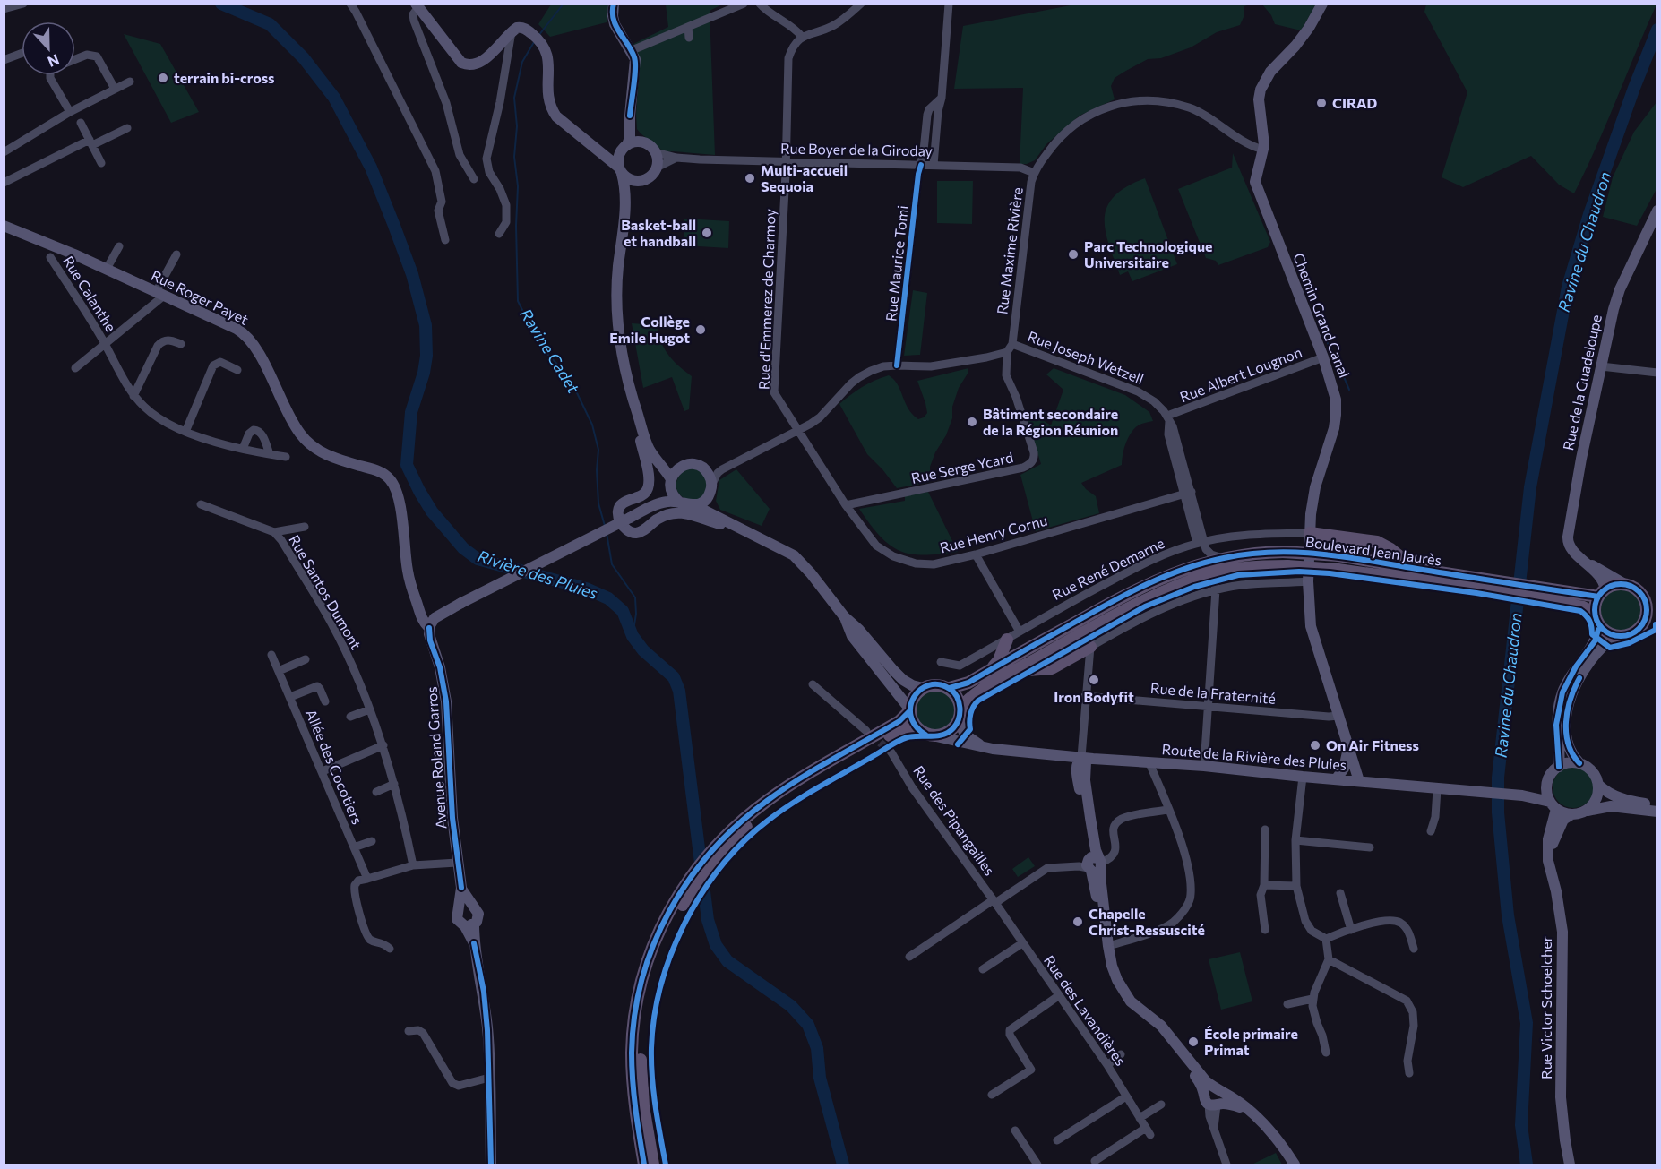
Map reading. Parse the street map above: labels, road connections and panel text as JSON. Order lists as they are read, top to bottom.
{
  "streets": {
    "main road": [
      "Rue Roger Payet",
      "Chemin Grand Canal",
      "Rue de la Guadeloupe",
      "Boulevard Jean Jaurès",
      "Route de la Rivière des Pluies",
      "Avenue Roland Garros",
      "Rue Victor Schoelcher"
    ],
    "street": [
      "Rue Boyer de la Giroday",
      "Rue Maxime Rivière",
      "Rue Maurice Tomi",
      "Rue Calanthe",
      "Rue d'Emmerez de Charmoy",
      "Rue Joseph Wetzell",
      "Rue Albert Lougnon",
      "Rue Serge Ycard",
      "Rue Henry Cornu",
      "Rue René Demarne",
      "Rue Santos Dumont",
      "Rue de la Fraternité",
      "Allée des Cocotiers",
      "Rue des Pipangailles",
      "Rue des Lavandières"
    ]
  },
  "crossings": [
    ["Rue Boyer de la Giroday", "Rue Maxime Rivière"],
    ["Rue Boyer de la Giroday", "Rue Maurice Tomi"],
    ["Rue Boyer de la Giroday", "Rue d'Emmerez de Charmoy"],
    ["Rue Maxime Rivière", "Chemin Grand Canal"],
    ["Rue Maxime Rivière", "Rue Joseph Wetzell"],
    ["Rue Roger Payet", "Avenue Roland Garros"],
    ["Rue d'Emmerez de Charmoy", "Rue Henry Cornu"],
    ["Chemin Grand Canal", "Rue Albert Lougnon"],
    ["Chemin Grand Canal", "Rue René Demarne"],
    ["Chemin Grand Canal", "Rue de la Fraternité"],
    ["Chemin Grand Canal", "Route de la Rivière des Pluies"],
    ["Rue Joseph Wetzell", "Rue Albert Lougnon"],
    ["Rue de la Guadeloupe", "Boulevard Jean Jaurès"],
    ["Rue Serge Ycard", "Rue Henry Cornu"],
    ["Route de la Rivière des Pluies", "Rue Victor Schoelcher"],
    ["Rue des Pipangailles", "Rue des Lavandières"]
  ],
  "water": ["Ravine du Chaudron", "Ravine Cadet", "Rivière des Pluies"],
  "places": [
    "terrain bi-cross",
    "CIRAD",
    "Multi-accueil Sequoia",
    "Basket-ball et handball",
    "Parc Technologique Universitaire",
    "Collège Emile Hugot",
    "Bâtiment secondaire de la Région Réunion",
    "Iron Bodyfit",
    "On Air Fitness",
    "Chapelle Christ-Ressuscité",
    "École primaire Primat"
  ],
  "north": "bottom"
}
